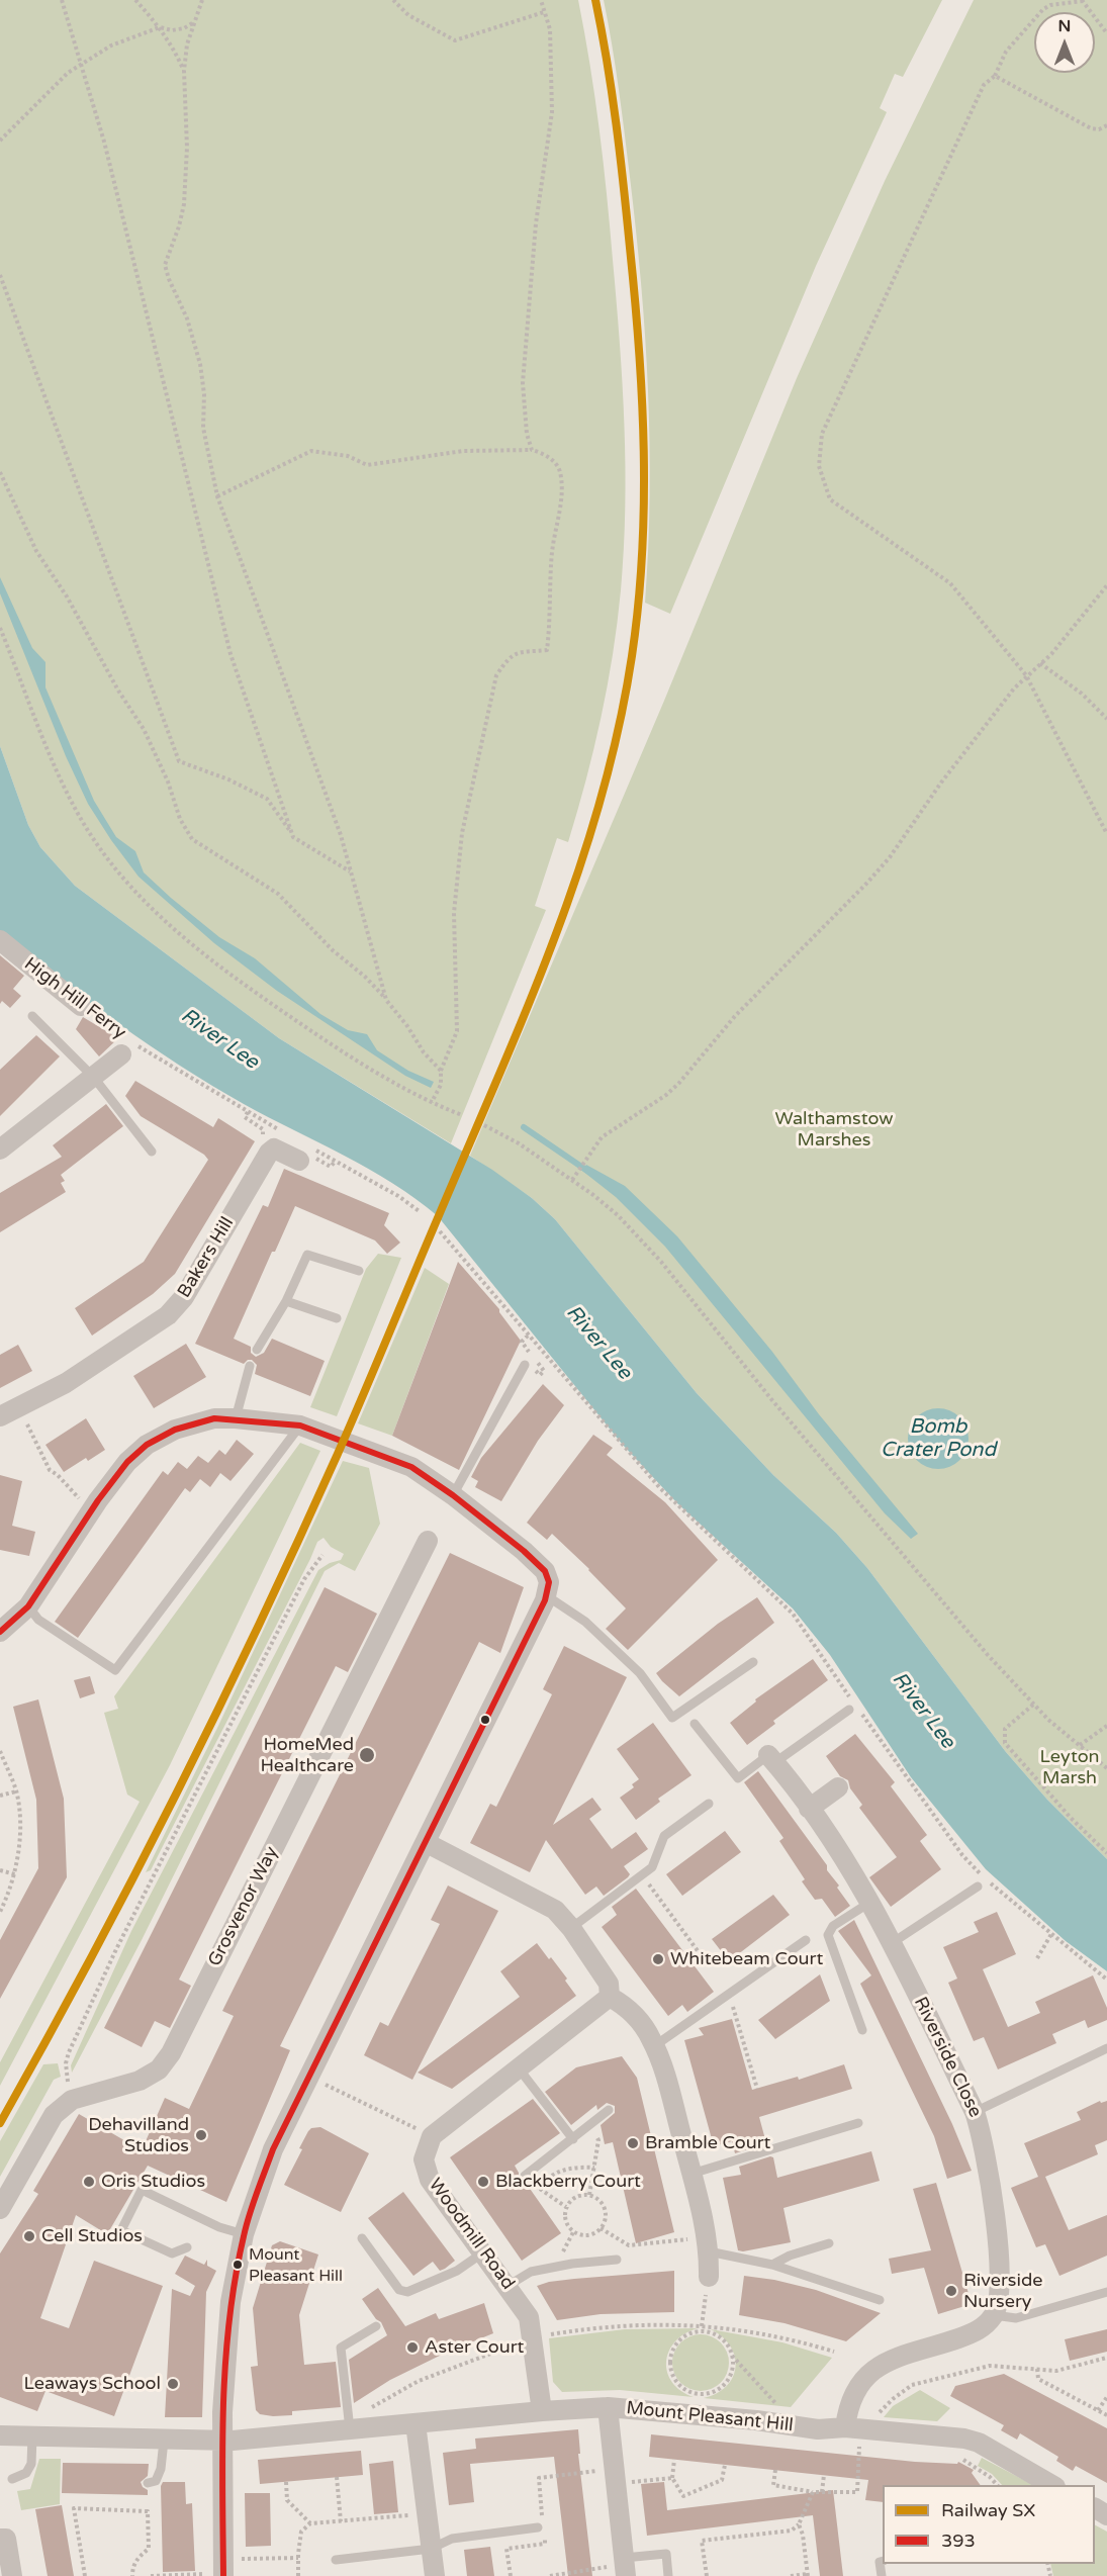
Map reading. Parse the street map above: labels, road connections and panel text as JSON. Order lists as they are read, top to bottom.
{
  "streets": {
    "street": [
      "High Hill Ferry",
      "Bakers Hill",
      "Grosvenor Way",
      "Riverside Close",
      "Woodmill Road",
      "Mount Pleasant Hill"
    ]
  },
  "crossings": [
    ["Woodmill Road", "Mount Pleasant Hill"]
  ],
  "water": ["River Lee", "Bomb Crater Pond"],
  "parks": ["Walthamstow Marshes", "Leyton Marsh"],
  "places": [
    "HomeMed Healthcare",
    "Whitebeam Court",
    "Dehavilland Studios",
    "Bramble Court",
    "Oris Studios",
    "Blackberry Court",
    "Cell Studios",
    "Mount Pleasant Hill",
    "Riverside Nursery",
    "Aster Court",
    "Leaways School"
  ],
  "lines": ["rail line SX", "transit line 393"],
  "legend": ["Railway SX", "393"],
  "north": "top"
}
